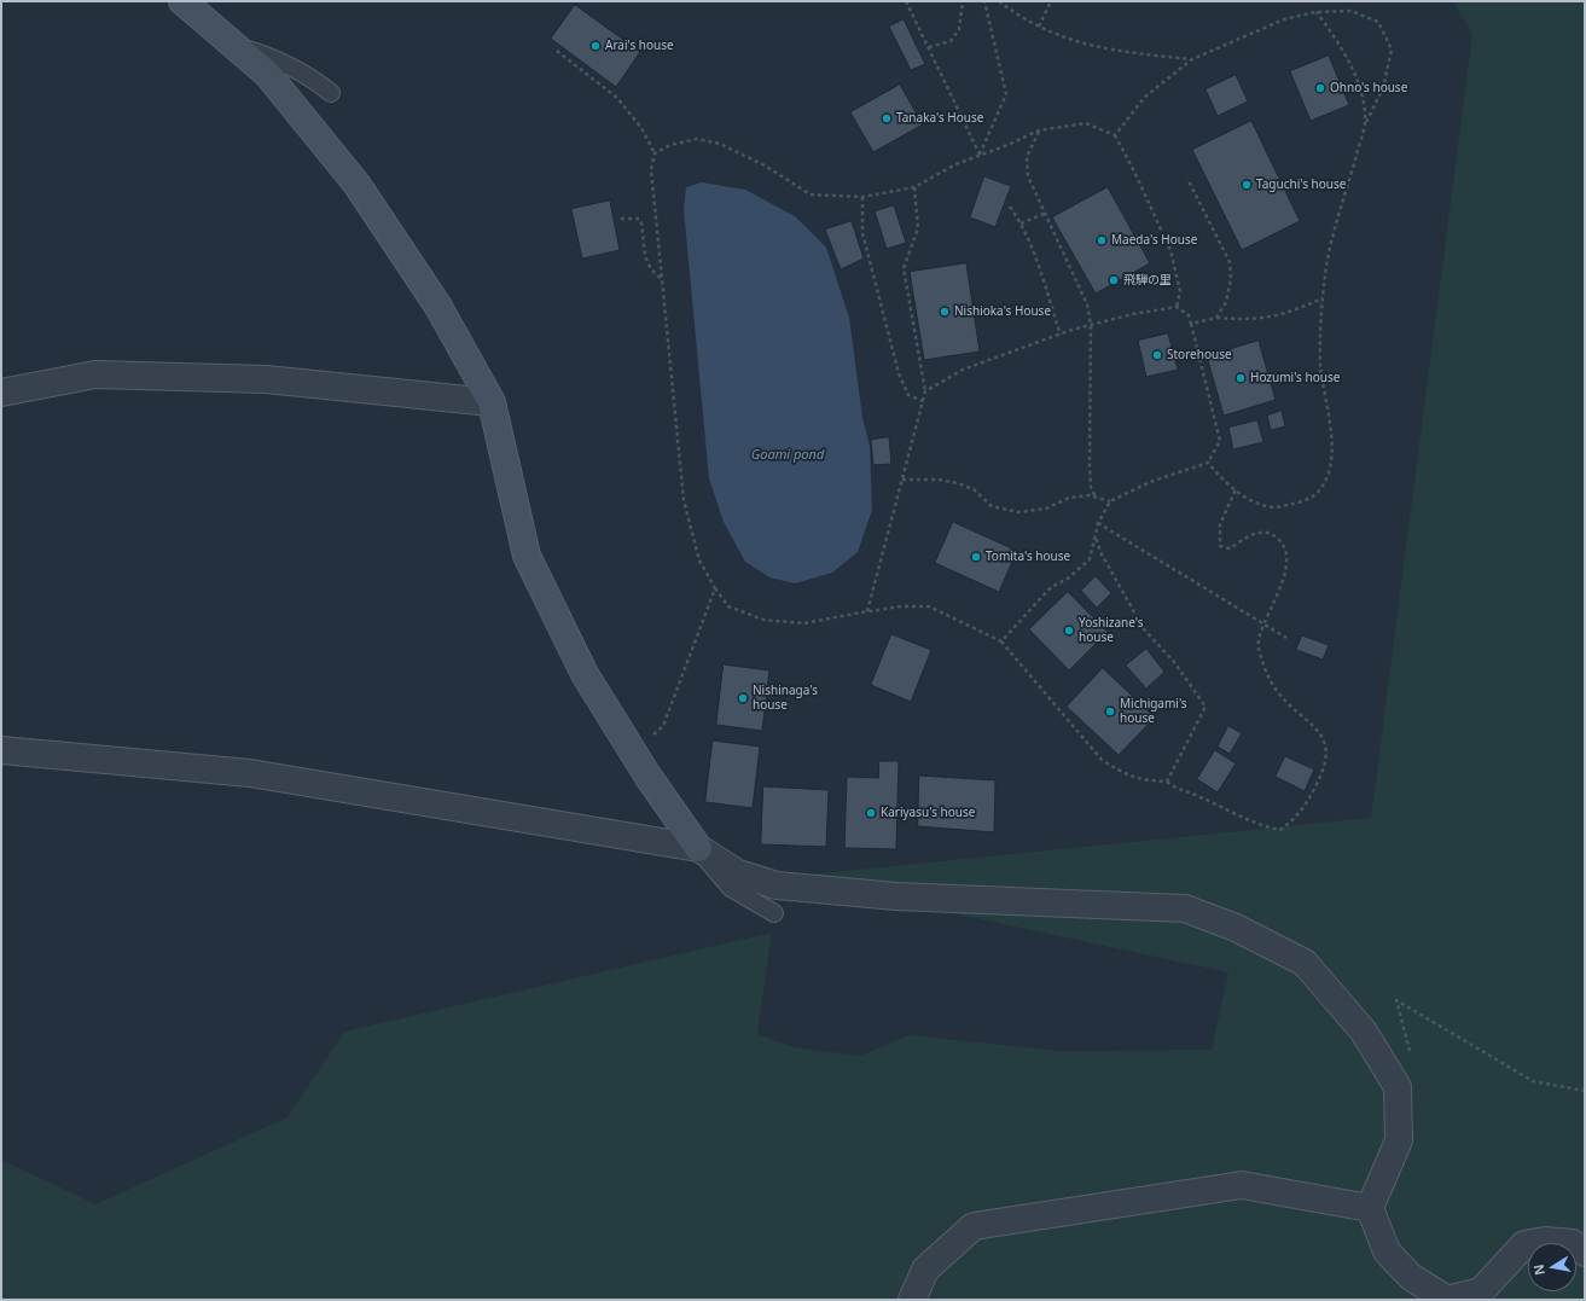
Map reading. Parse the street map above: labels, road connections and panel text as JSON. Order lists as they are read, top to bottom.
{
  "water": ["Goami pond"],
  "places": [
    "Arai's house",
    "Ohno's house",
    "Tanaka's House",
    "Taguchi's house",
    "Maeda's House",
    "飛騨の里",
    "Nishioka's House",
    "Storehouse",
    "Hozumi's house",
    "Tomita's house",
    "Yoshizane's house",
    "Nishinaga's house",
    "Michigami's house",
    "Kariyasu's house"
  ],
  "north": "left"
}
